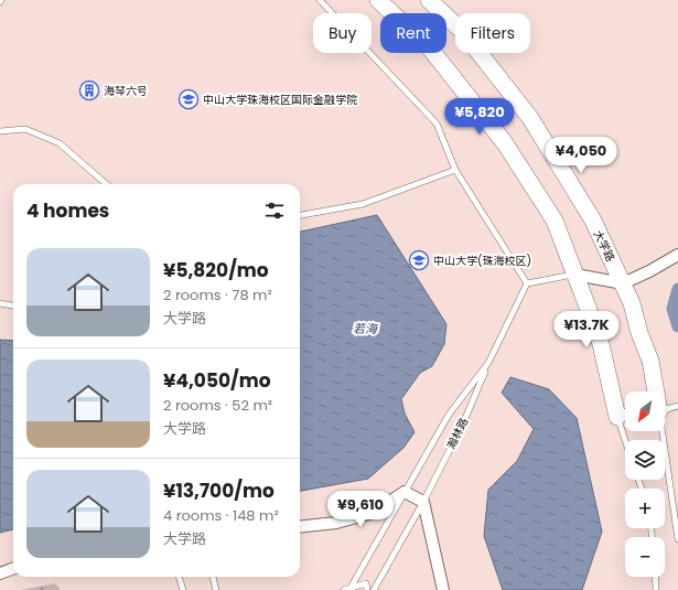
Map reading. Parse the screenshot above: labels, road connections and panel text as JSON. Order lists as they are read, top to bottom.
{
  "streets": {
    "street": ["大学路"],
    "lane": ["瀚林路"]
  },
  "water": ["若海"],
  "places": {
    "building": ["海琴六号"],
    "school or university": ["中山大学珠海校区国际金融学院", "中山大学(珠海校区)"]
  },
  "north": "bottom left",
  "page": {
    "chip": ["Buy", "Rent", "Filters"],
    "price": [
      "¥5,820",
      "¥4,050",
      "¥13.7K",
      "¥9,610"
    ],
    "heading": "4 homes",
    "list": [
      {
        "name": "¥5,820/mo",
        "note": "2 rooms · 78 m² · 大学路"
      },
      {
        "name": "¥4,050/mo",
        "note": "2 rooms · 52 m² · 大学路"
      },
      {
        "name": "¥13,700/mo",
        "note": "4 rooms · 148 m² · 大学路"
      }
    ],
    "map_buttons": ["+", "−"]
  }
}
